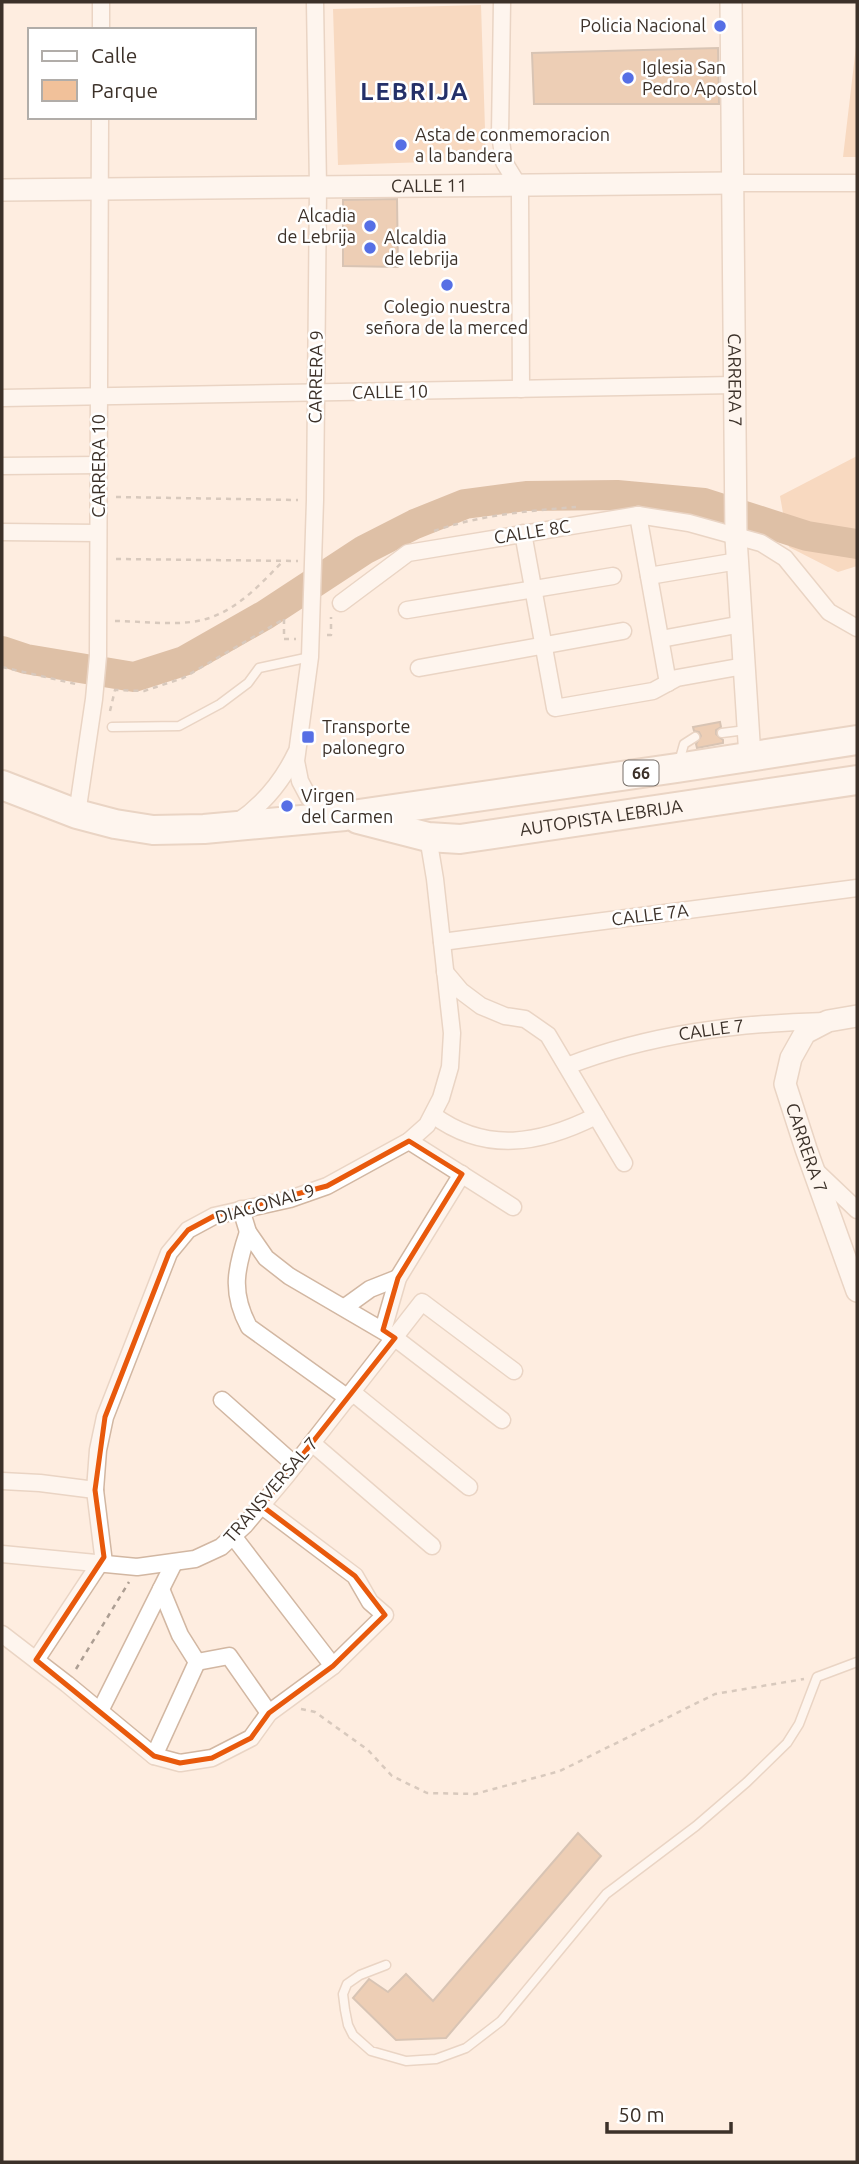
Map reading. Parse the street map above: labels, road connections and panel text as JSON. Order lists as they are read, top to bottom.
{
  "streets": {
    "highway": ["66", "AUTOPISTA LEBRIJA"],
    "street": [
      "CALLE 11",
      "CARRERA 9",
      "CARRERA 7",
      "CALLE 10",
      "CARRERA 10",
      "CALLE 8C",
      "CALLE 7A",
      "CALLE 7",
      "DIAGONAL 9",
      "TRANSVERSAL 7"
    ]
  },
  "crossings": [
    ["CALLE 11", "CARRERA 9"],
    ["CALLE 11", "CARRERA 7"],
    ["CALLE 11", "CARRERA 10"],
    ["CARRERA 9", "CALLE 10"],
    ["CARRERA 9", "AUTOPISTA LEBRIJA"],
    ["CARRERA 7", "CALLE 10"],
    ["CARRERA 7", "CALLE 8C"],
    ["CARRERA 7", "AUTOPISTA LEBRIJA"],
    ["CARRERA 7", "CALLE 7"],
    ["CALLE 10", "CARRERA 10"],
    ["CARRERA 10", "AUTOPISTA LEBRIJA"],
    ["AUTOPISTA LEBRIJA", "DIAGONAL 9"],
    ["CALLE 7A", "DIAGONAL 9"],
    ["DIAGONAL 9", "TRANSVERSAL 7"]
  ],
  "districts": ["LEBRIJA"],
  "places": {
    "other": [
      "Policia Nacional",
      "Iglesia San Pedro Apostol",
      "Asta de conmemoracion a la bandera",
      "Alcadia de Lebrija",
      "Alcaldia de lebrija",
      "Colegio nuestra señora de la merced",
      "Virgen del Carmen"
    ],
    "transit": ["Transporte palonegro"]
  },
  "legend": ["Calle", "Parque"],
  "scale_bar": "50 m"
}
